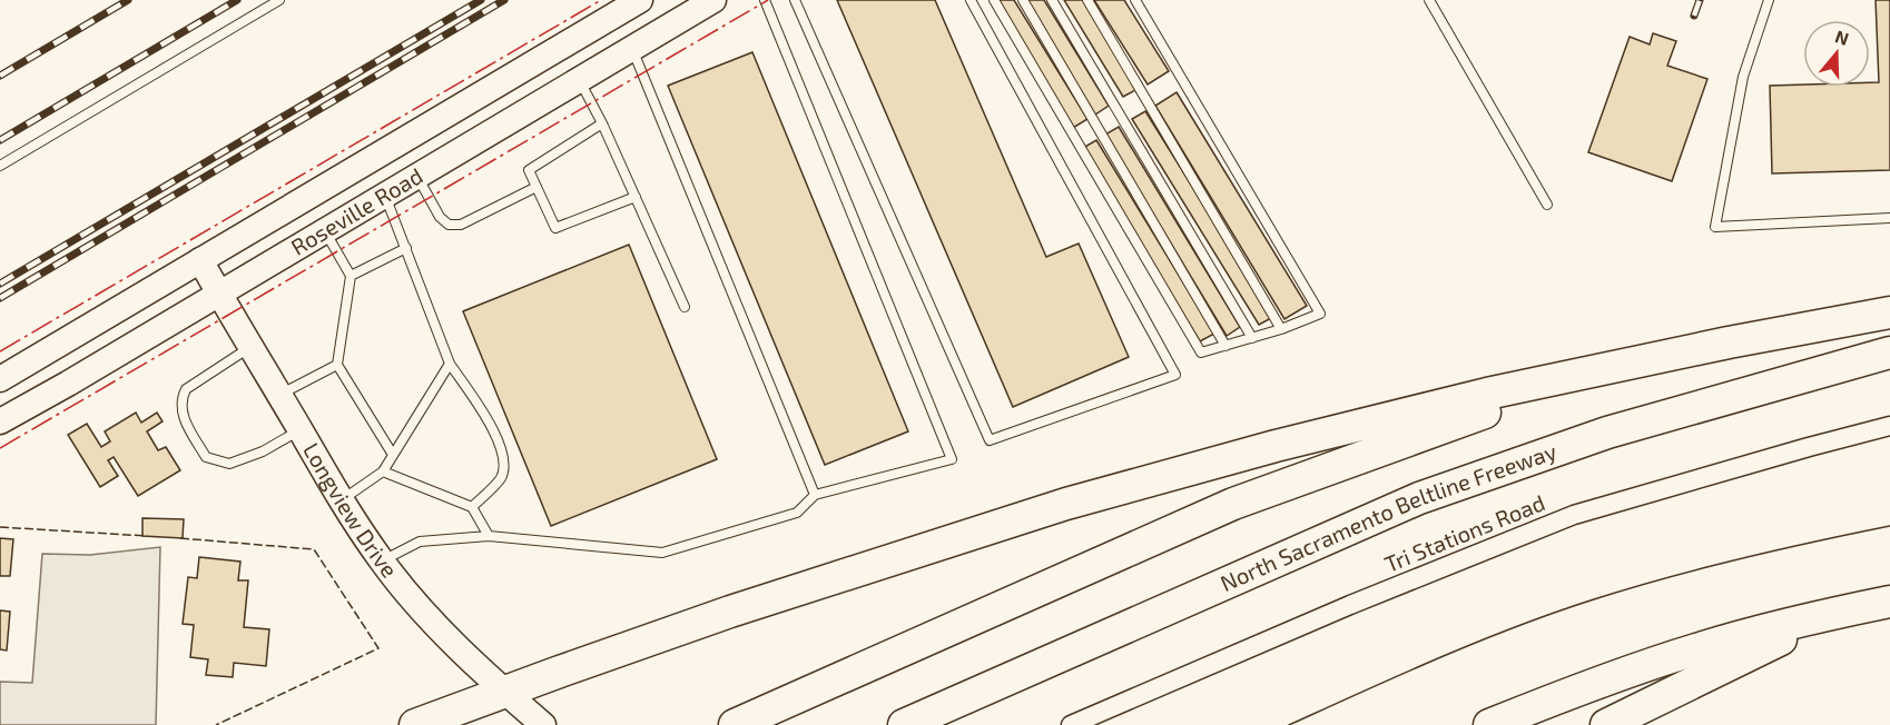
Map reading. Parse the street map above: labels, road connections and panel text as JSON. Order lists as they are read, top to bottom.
{
  "streets": {
    "highway": ["North Sacramento Beltline Freeway"],
    "main road": ["Roseville Road", "Longview Drive"],
    "street": ["Tri Stations Road"]
  },
  "crossings": [
    ["Roseville Road", "Longview Drive"]
  ],
  "north": "top"
}
